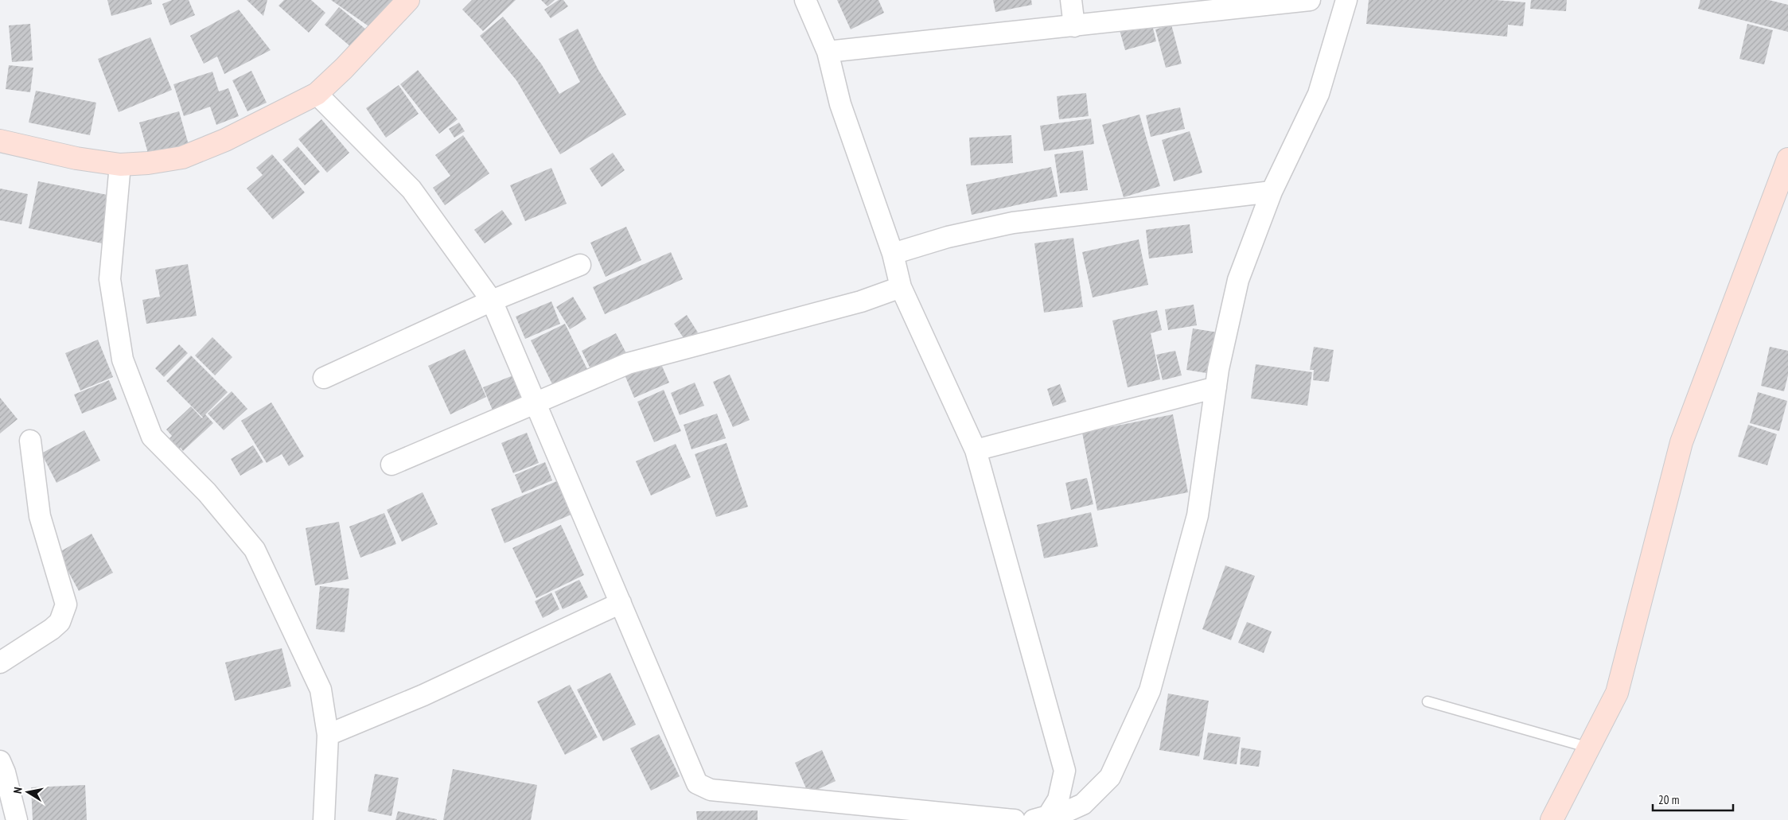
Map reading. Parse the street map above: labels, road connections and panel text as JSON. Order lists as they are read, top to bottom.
{
  "scale_bar": "20 m",
  "north": "left"
}
